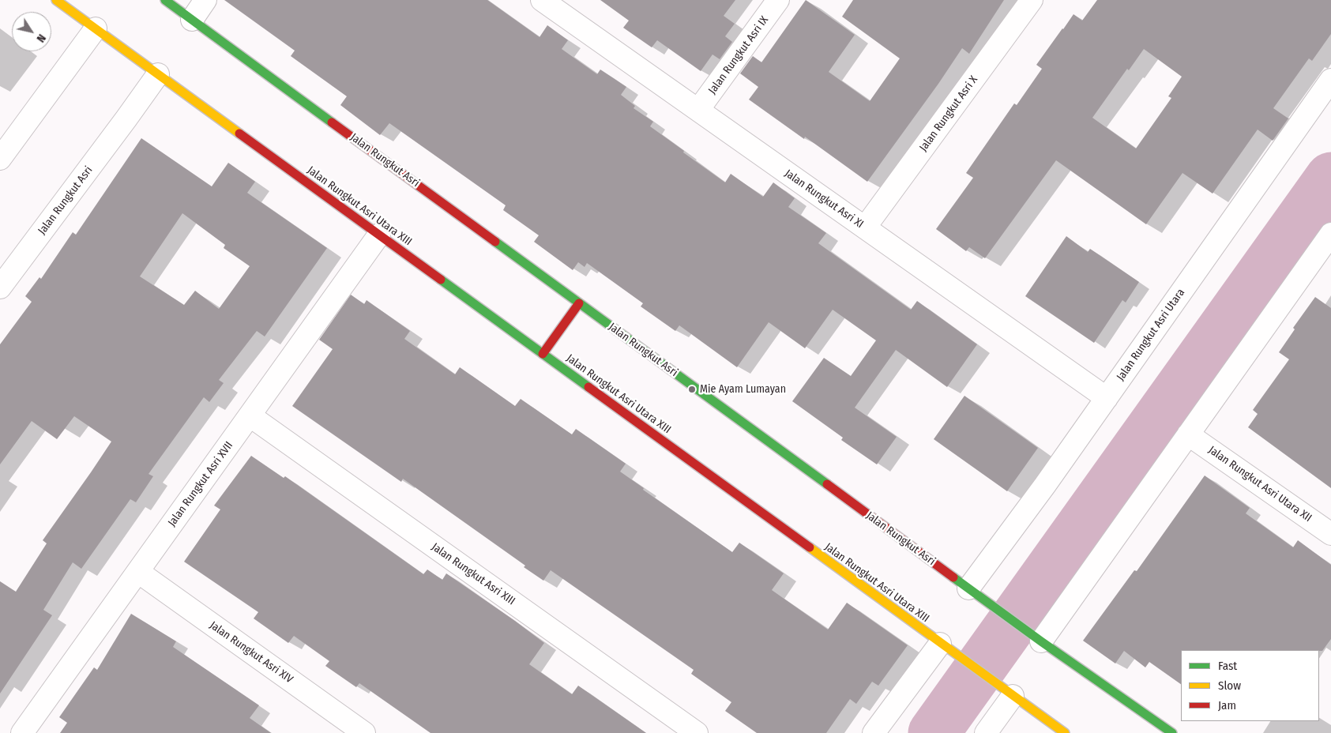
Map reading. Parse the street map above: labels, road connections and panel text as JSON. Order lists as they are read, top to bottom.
{
  "streets": {
    "street": [
      "Jalan Rungkut Asri IX",
      "Jalan Rungkut Asri X",
      "Jalan Rungkut Asri",
      "Jalan Rungkut Asri XI",
      "Jalan Rungkut Asri Utara XIII",
      "Jalan Rungkut Asri Utara",
      "Jalan Rungkut Asri XVII",
      "Jalan Rungkut Asri Utara XII",
      "Jalan Rungkut Asri XIII",
      "Jalan Rungkut Asri XIV"
    ]
  },
  "crossings": [
    ["Jalan Rungkut Asri IX", "Jalan Rungkut Asri XI"],
    ["Jalan Rungkut Asri X", "Jalan Rungkut Asri XI"],
    ["Jalan Rungkut Asri", "Jalan Rungkut Asri Utara XIII"],
    ["Jalan Rungkut Asri", "Jalan Rungkut Asri Utara"],
    ["Jalan Rungkut Asri XI", "Jalan Rungkut Asri Utara"],
    ["Jalan Rungkut Asri Utara XIII", "Jalan Rungkut Asri XVII"],
    ["Jalan Rungkut Asri XVII", "Jalan Rungkut Asri XIII"],
    ["Jalan Rungkut Asri XVII", "Jalan Rungkut Asri XIV"]
  ],
  "places": ["Mie Ayam Lumayan"],
  "legend": ["Fast", "Slow", "Jam"],
  "north": "bottom right"
}
